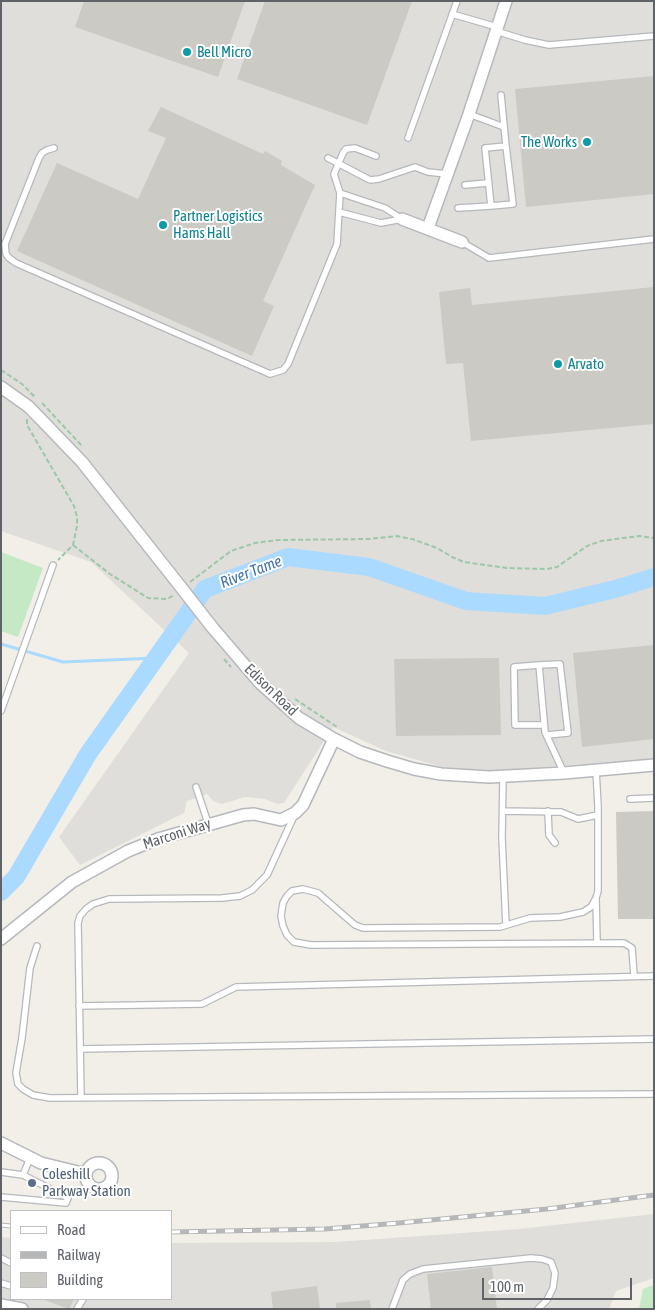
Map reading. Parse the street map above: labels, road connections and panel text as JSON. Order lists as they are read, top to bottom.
{
  "streets": {
    "street": ["Edison Road", "Marconi Way"]
  },
  "water": ["River Tame"],
  "places": [
    "Bell Micro",
    "The Works",
    "Partner Logistics Hams Hall",
    "Arvato",
    "Coleshill Parkway Station"
  ],
  "legend": ["Road", "Railway", "Building"],
  "scale_bar": "100 m"
}
